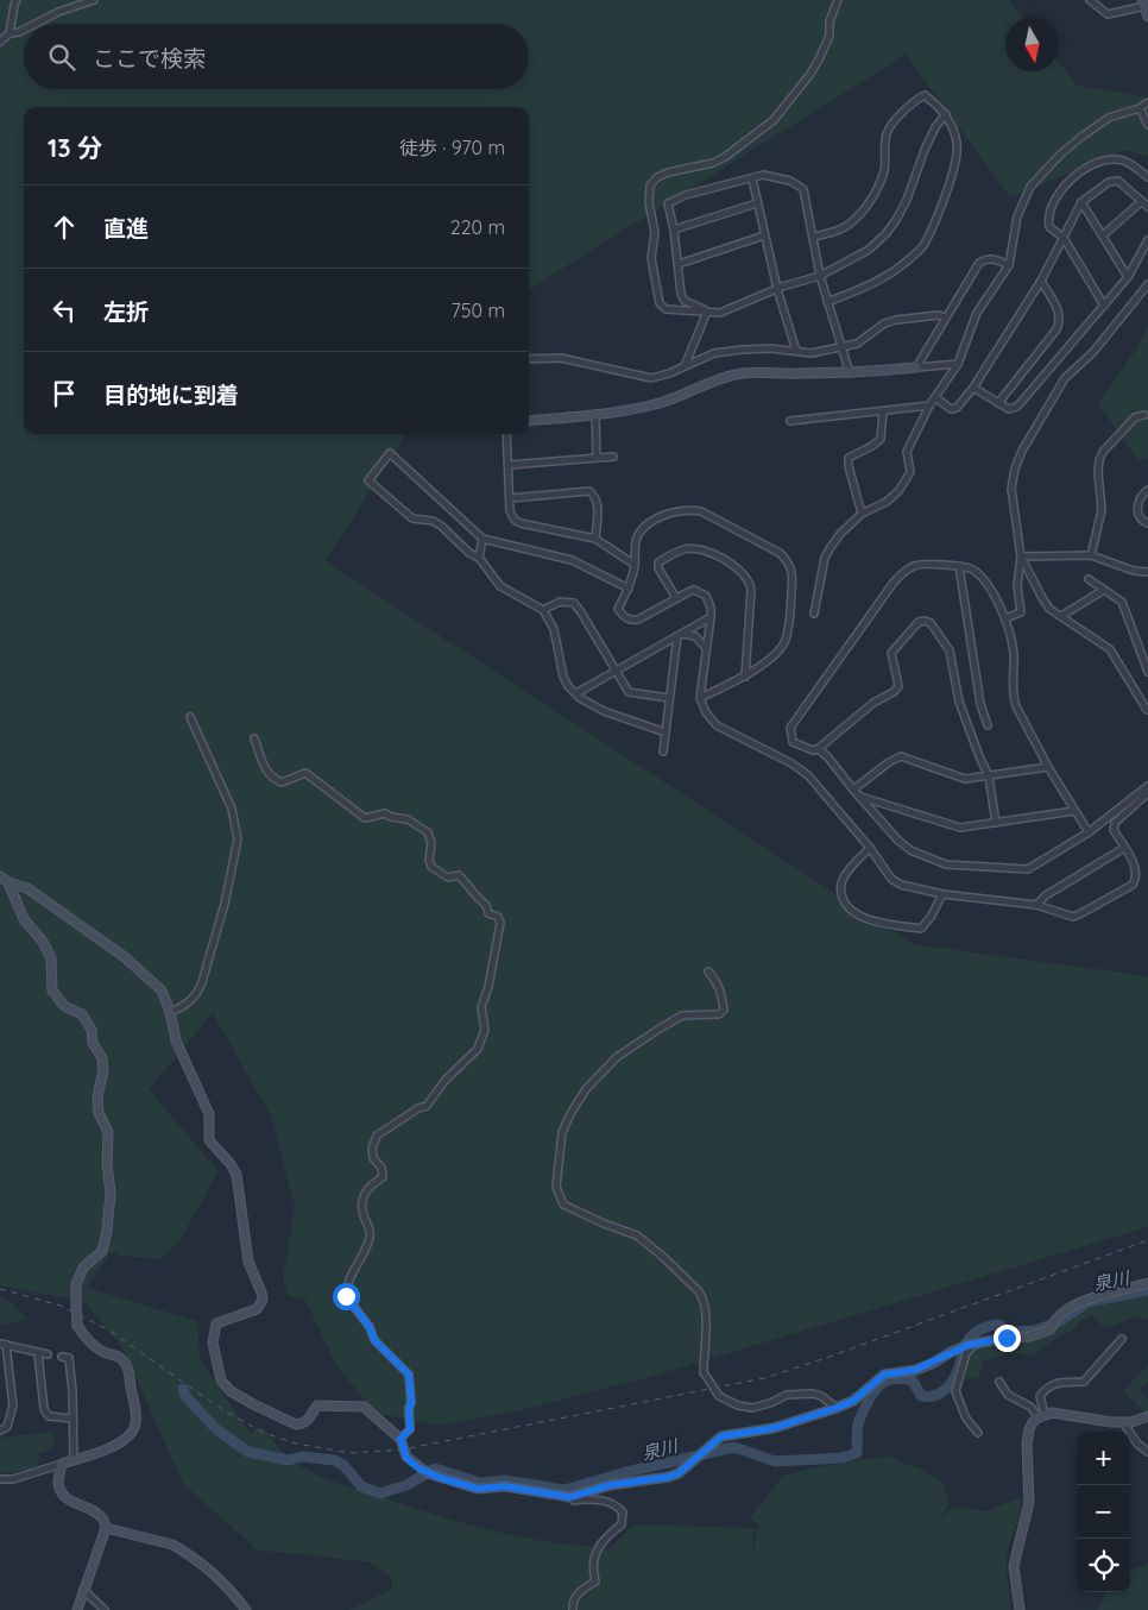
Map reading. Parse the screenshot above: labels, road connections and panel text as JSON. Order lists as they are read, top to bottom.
{
  "water": ["泉川"],
  "north": "bottom",
  "page": {
    "search": "ここで検索",
    "heading": ["13 分", "徒歩 · 970 m"],
    "list": [
      ["直進", "220 m"],
      ["左折", "750 m"],
      "目的地に到着"
    ],
    "map_buttons": ["+", "−"]
  }
}
